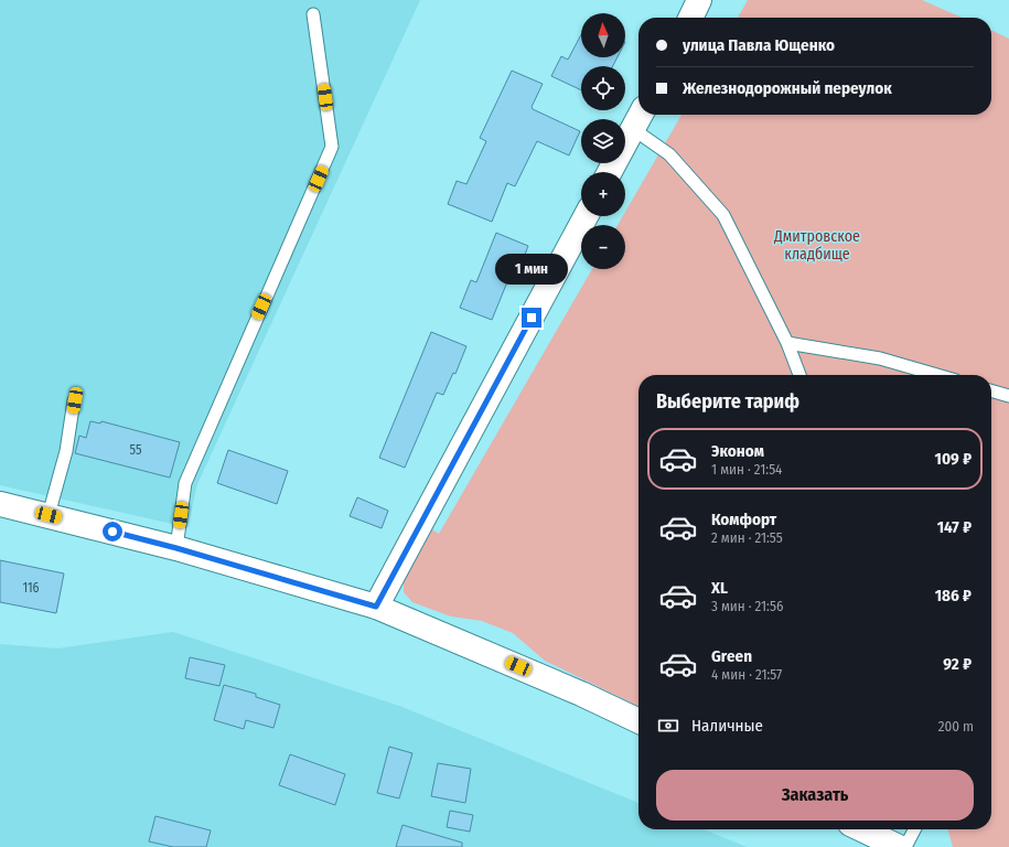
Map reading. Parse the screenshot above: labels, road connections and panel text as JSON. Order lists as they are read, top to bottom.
{
  "parks": ["Дмитровское кладбище"],
  "house_numbers": ["55", "116"],
  "north": "top",
  "page": {
    "map_buttons": ["+", "−"],
    "banner": ["улица Павла Ющенко", "Железнодорожный переулок"],
    "bubble": "1 мин",
    "heading": "Выберите тариф",
    "list": [
      {
        "name": "Эконом",
        "note": "1 мин · 21:54",
        "value": "109 ₽"
      },
      {
        "name": "Комфорт",
        "note": "2 мин · 21:55",
        "value": "147 ₽"
      },
      {
        "name": "XL",
        "note": "3 мин · 21:56",
        "value": "186 ₽"
      },
      {
        "name": "Green",
        "note": "4 мин · 21:57",
        "value": "92 ₽"
      }
    ],
    "pay": ["Наличные", "200 m"],
    "buttons": "Заказать"
  }
}
